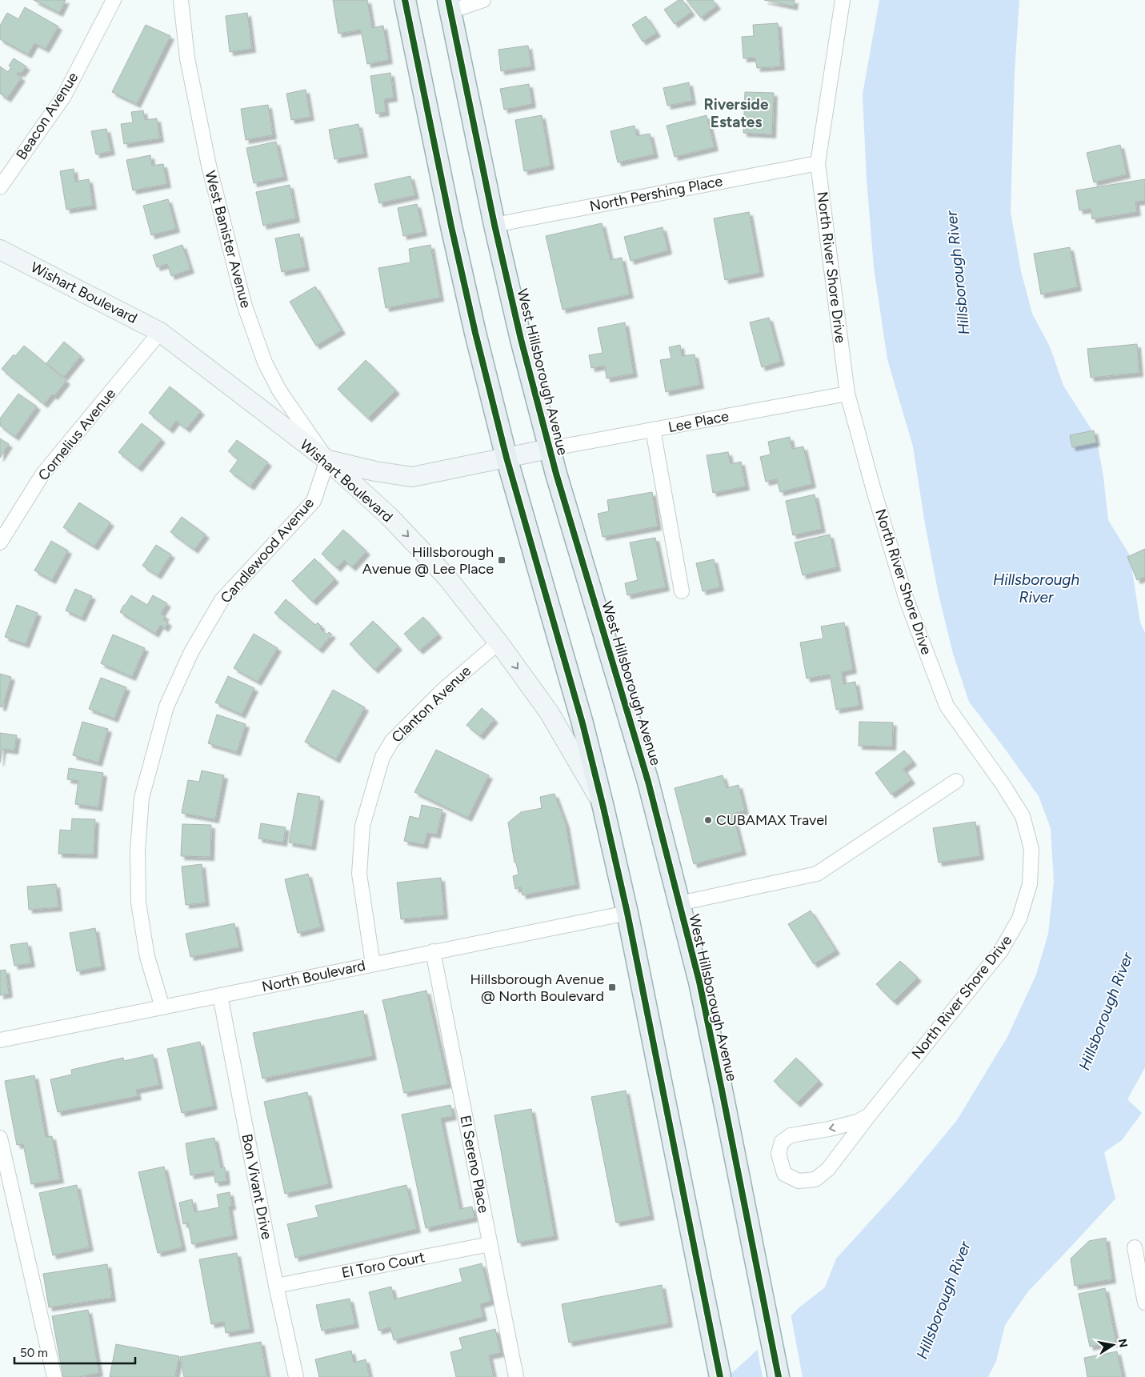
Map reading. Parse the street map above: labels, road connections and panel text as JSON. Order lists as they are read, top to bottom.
{
  "streets": {
    "main road": ["West Hillsborough Avenue"],
    "street": [
      "Beacon Avenue",
      "North Pershing Place",
      "West Banister Avenue",
      "North River Shore Drive",
      "Wishart Boulevard",
      "Lee Place",
      "Cornelius Avenue",
      "Candlewood Avenue",
      "Clanton Avenue",
      "North Boulevard",
      "El Sereno Place",
      "Bon Vivant Drive",
      "El Toro Court"
    ]
  },
  "crossings": [
    ["North Pershing Place", "North River Shore Drive"],
    ["North Pershing Place", "West Hillsborough Avenue"],
    ["West Banister Avenue", "Wishart Boulevard"],
    ["West Banister Avenue", "Candlewood Avenue"],
    ["North River Shore Drive", "Lee Place"],
    ["Wishart Boulevard", "Cornelius Avenue"],
    ["Wishart Boulevard", "Candlewood Avenue"],
    ["Wishart Boulevard", "Clanton Avenue"],
    ["West Hillsborough Avenue", "Lee Place"],
    ["Candlewood Avenue", "North Boulevard"],
    ["Clanton Avenue", "North Boulevard"],
    ["North Boulevard", "El Sereno Place"],
    ["North Boulevard", "Bon Vivant Drive"],
    ["El Sereno Place", "El Toro Court"],
    ["Bon Vivant Drive", "El Toro Court"]
  ],
  "one_way": ["Wishart Boulevard"],
  "districts": ["Riverside Estates"],
  "water": ["Hillsborough River"],
  "places": {
    "transit": ["Hillsborough Avenue @ Lee Place", "Hillsborough Avenue @ North Boulevard"],
    "other": ["CUBAMAX Travel"]
  },
  "scale_bar": "50 m",
  "north": "right"
}
